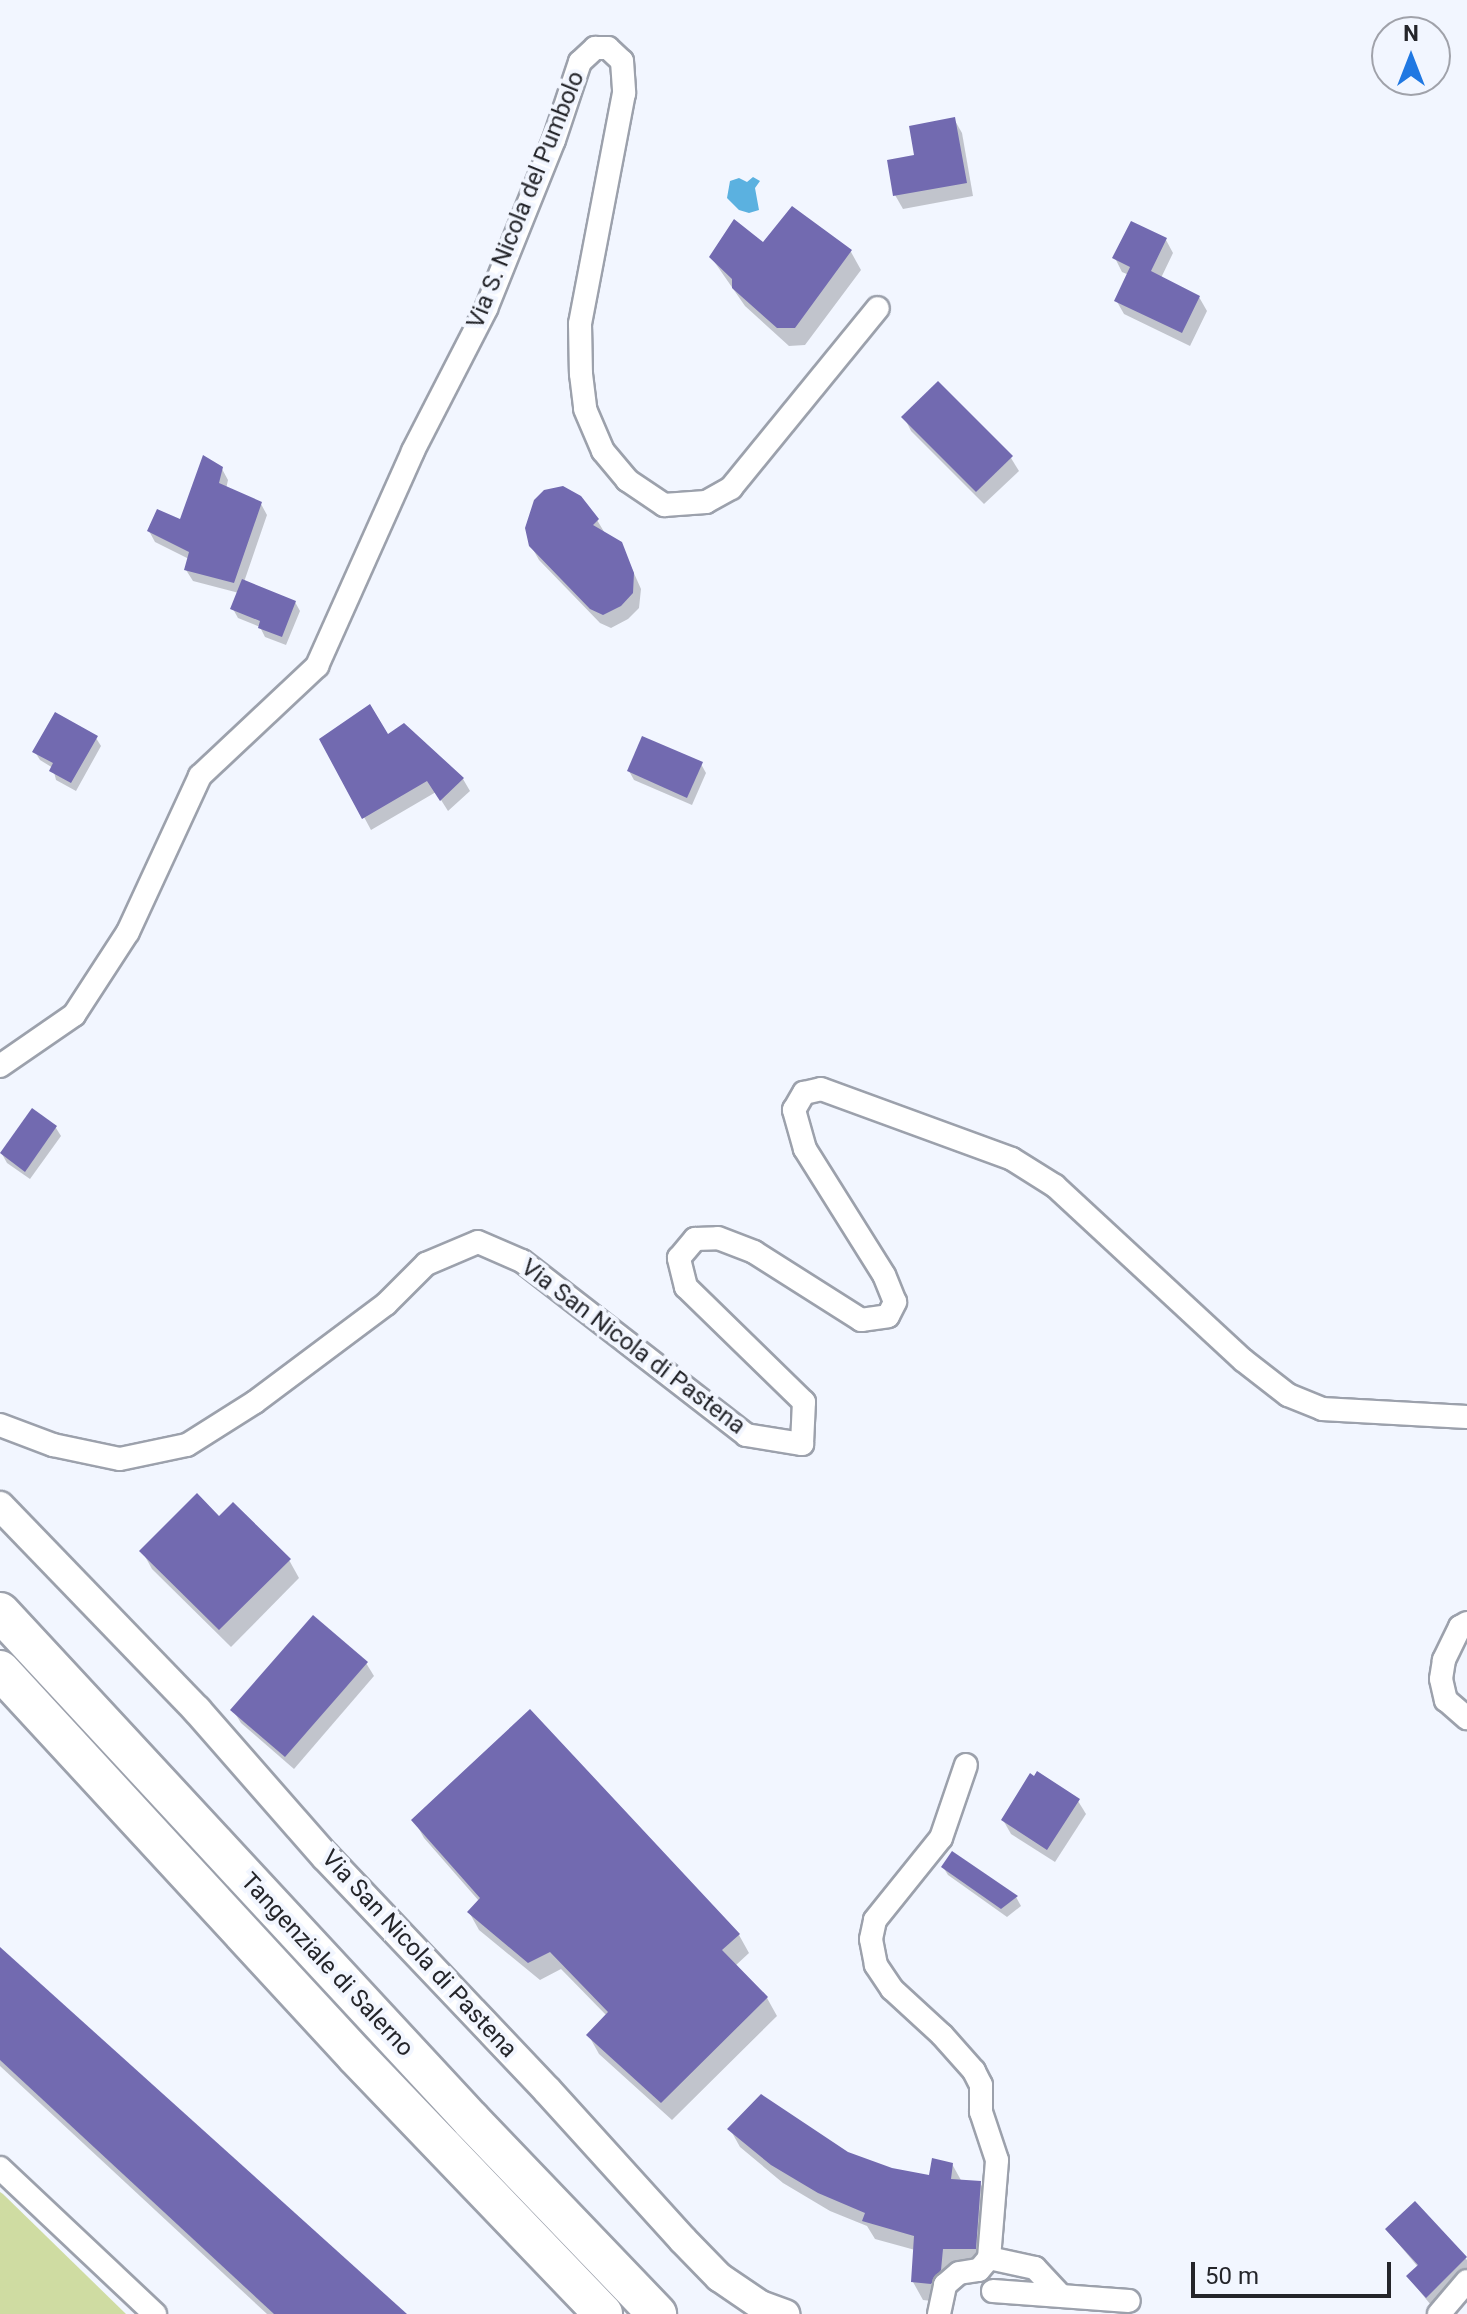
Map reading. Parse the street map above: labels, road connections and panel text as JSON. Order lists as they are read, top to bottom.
{
  "streets": {
    "highway": ["Tangenziale di Salerno"],
    "street": ["Via S. Nicola del Pumbolo", "Via San Nicola di Pastena"]
  },
  "scale_bar": "50 m",
  "north": "top"
}
